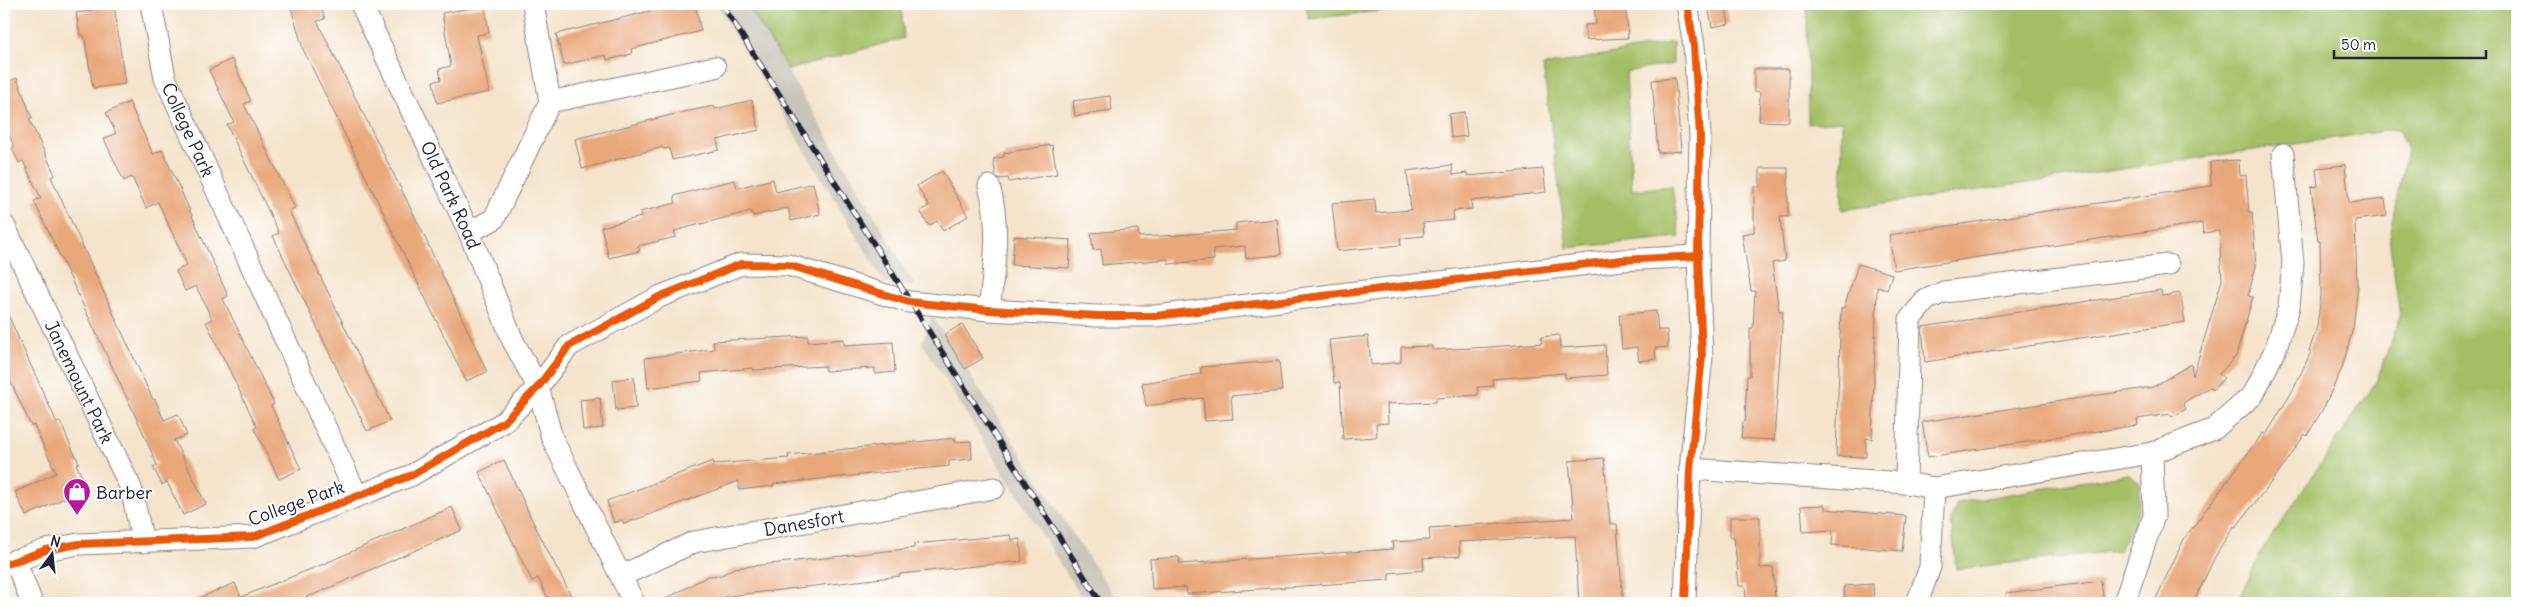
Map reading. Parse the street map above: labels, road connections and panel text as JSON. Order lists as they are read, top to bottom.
{
  "streets": {
    "street": [
      "College Park",
      "Old Park Road",
      "Janemount Park",
      "Danesfort"
    ]
  },
  "crossings": [
    ["College Park", "Old Park Road"],
    ["College Park", "Janemount Park"]
  ],
  "places": {
    "shop": ["Barber"]
  },
  "scale_bar": "50 m",
  "north": "top"
}
